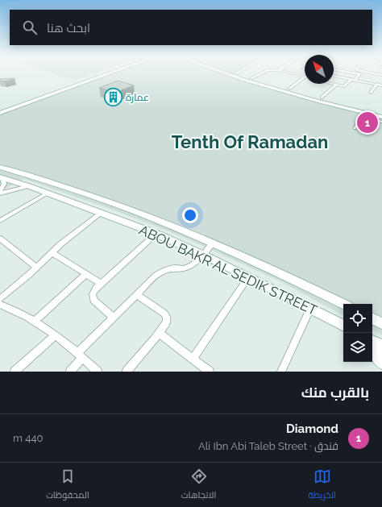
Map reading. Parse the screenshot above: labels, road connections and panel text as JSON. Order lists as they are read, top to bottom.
{
  "streets": {
    "street": ["ABOU BAKR AL SEDIK STREET"]
  },
  "districts": ["Tenth Of Ramadan"],
  "places": {
    "building": ["عمارة"]
  },
  "north": "top left",
  "page": {
    "search": "ابحث هنا",
    "pins": "1",
    "heading": "بالقرب منك",
    "list": [
      {
        "mark": "1",
        "name": "Diamond",
        "note": "فندق · Ali Ibn Abi Taleb Street",
        "value": "440 m"
      }
    ],
    "nav": ["الخريطة", "الاتجاهات", "المحفوظات"]
  }
}
